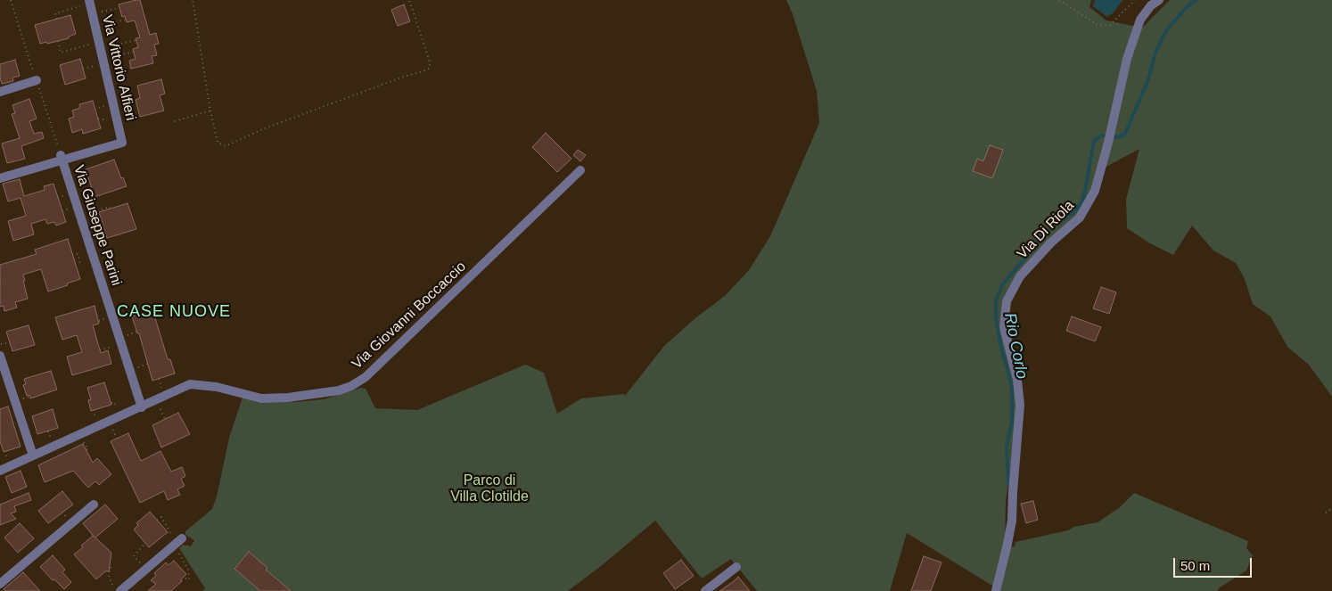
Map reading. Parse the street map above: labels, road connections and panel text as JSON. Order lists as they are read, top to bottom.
{
  "streets": {
    "street": [
      "Via Vittorio Alfieri",
      "Via Giuseppe Parini",
      "Via Di Riola",
      "Via Giovanni Boccaccio"
    ]
  },
  "crossings": [
    ["Via Vittorio Alfieri", "Via Giuseppe Parini"],
    ["Via Giuseppe Parini", "Via Giovanni Boccaccio"]
  ],
  "districts": ["CASE NUOVE"],
  "water": ["Rio Corlo"],
  "parks": ["Parco di Villa Clotilde"],
  "scale_bar": "50 m"
}
